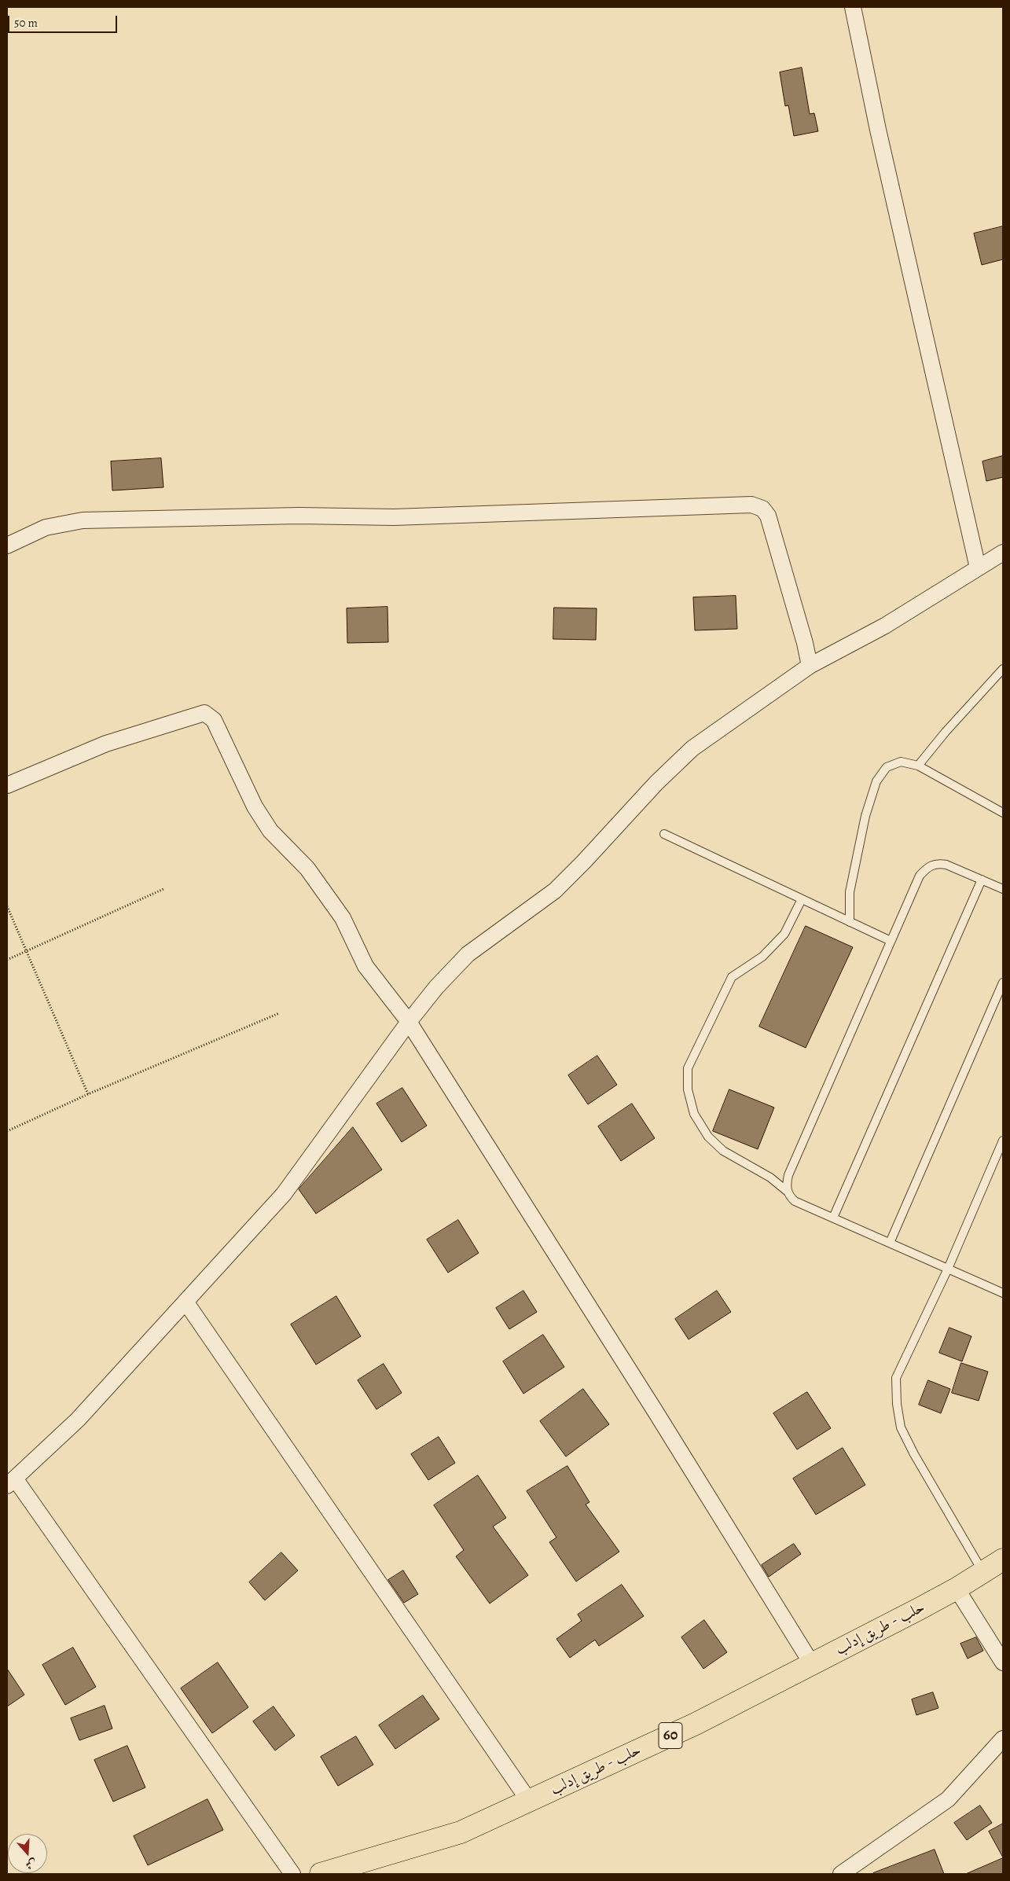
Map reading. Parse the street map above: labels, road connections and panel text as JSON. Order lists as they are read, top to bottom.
{
  "streets": {
    "highway": ["حلب - طريق إدلب", "60"]
  },
  "scale_bar": "50 m",
  "north": "bottom"
}
